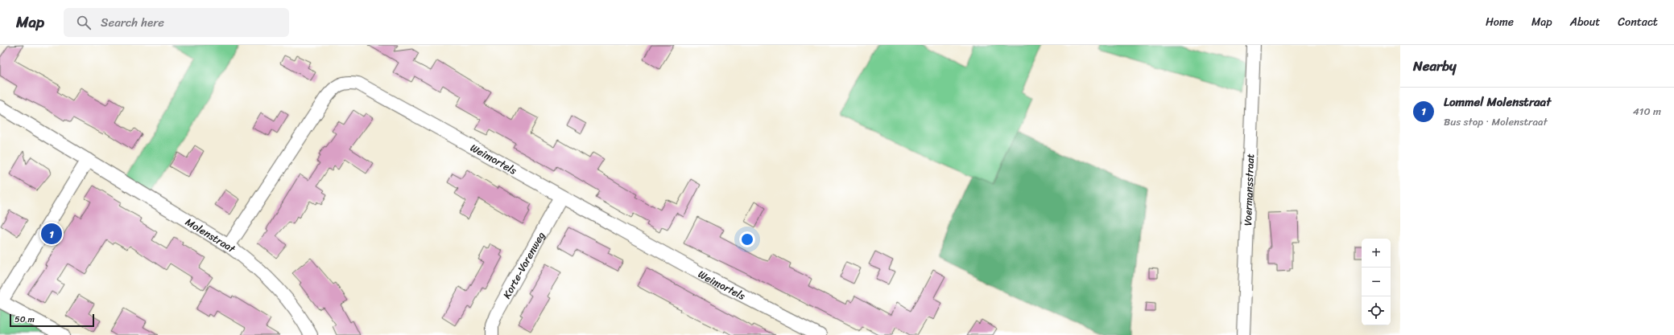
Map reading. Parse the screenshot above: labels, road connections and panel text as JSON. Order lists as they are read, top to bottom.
{
  "streets": {
    "street": [
      "Weimortels",
      "Voermansstraat",
      "Molenstraat",
      "Korte-Vorenweg"
    ]
  },
  "crossings": [
    ["Weimortels", "Molenstraat"],
    ["Weimortels", "Korte-Vorenweg"]
  ],
  "scale_bar": "50 m",
  "page": {
    "header": "Map",
    "search": "Search here",
    "nav": [
      "Home",
      "Map",
      "About",
      "Contact"
    ],
    "heading": "Nearby",
    "list": [
      {
        "mark": "1",
        "name": "Lommel Molenstraat",
        "note": "Bus stop · Molenstraat",
        "value": "410 m"
      }
    ],
    "pins": "1",
    "map_buttons": ["+", "−"],
    "scale": "50 m"
  }
}
